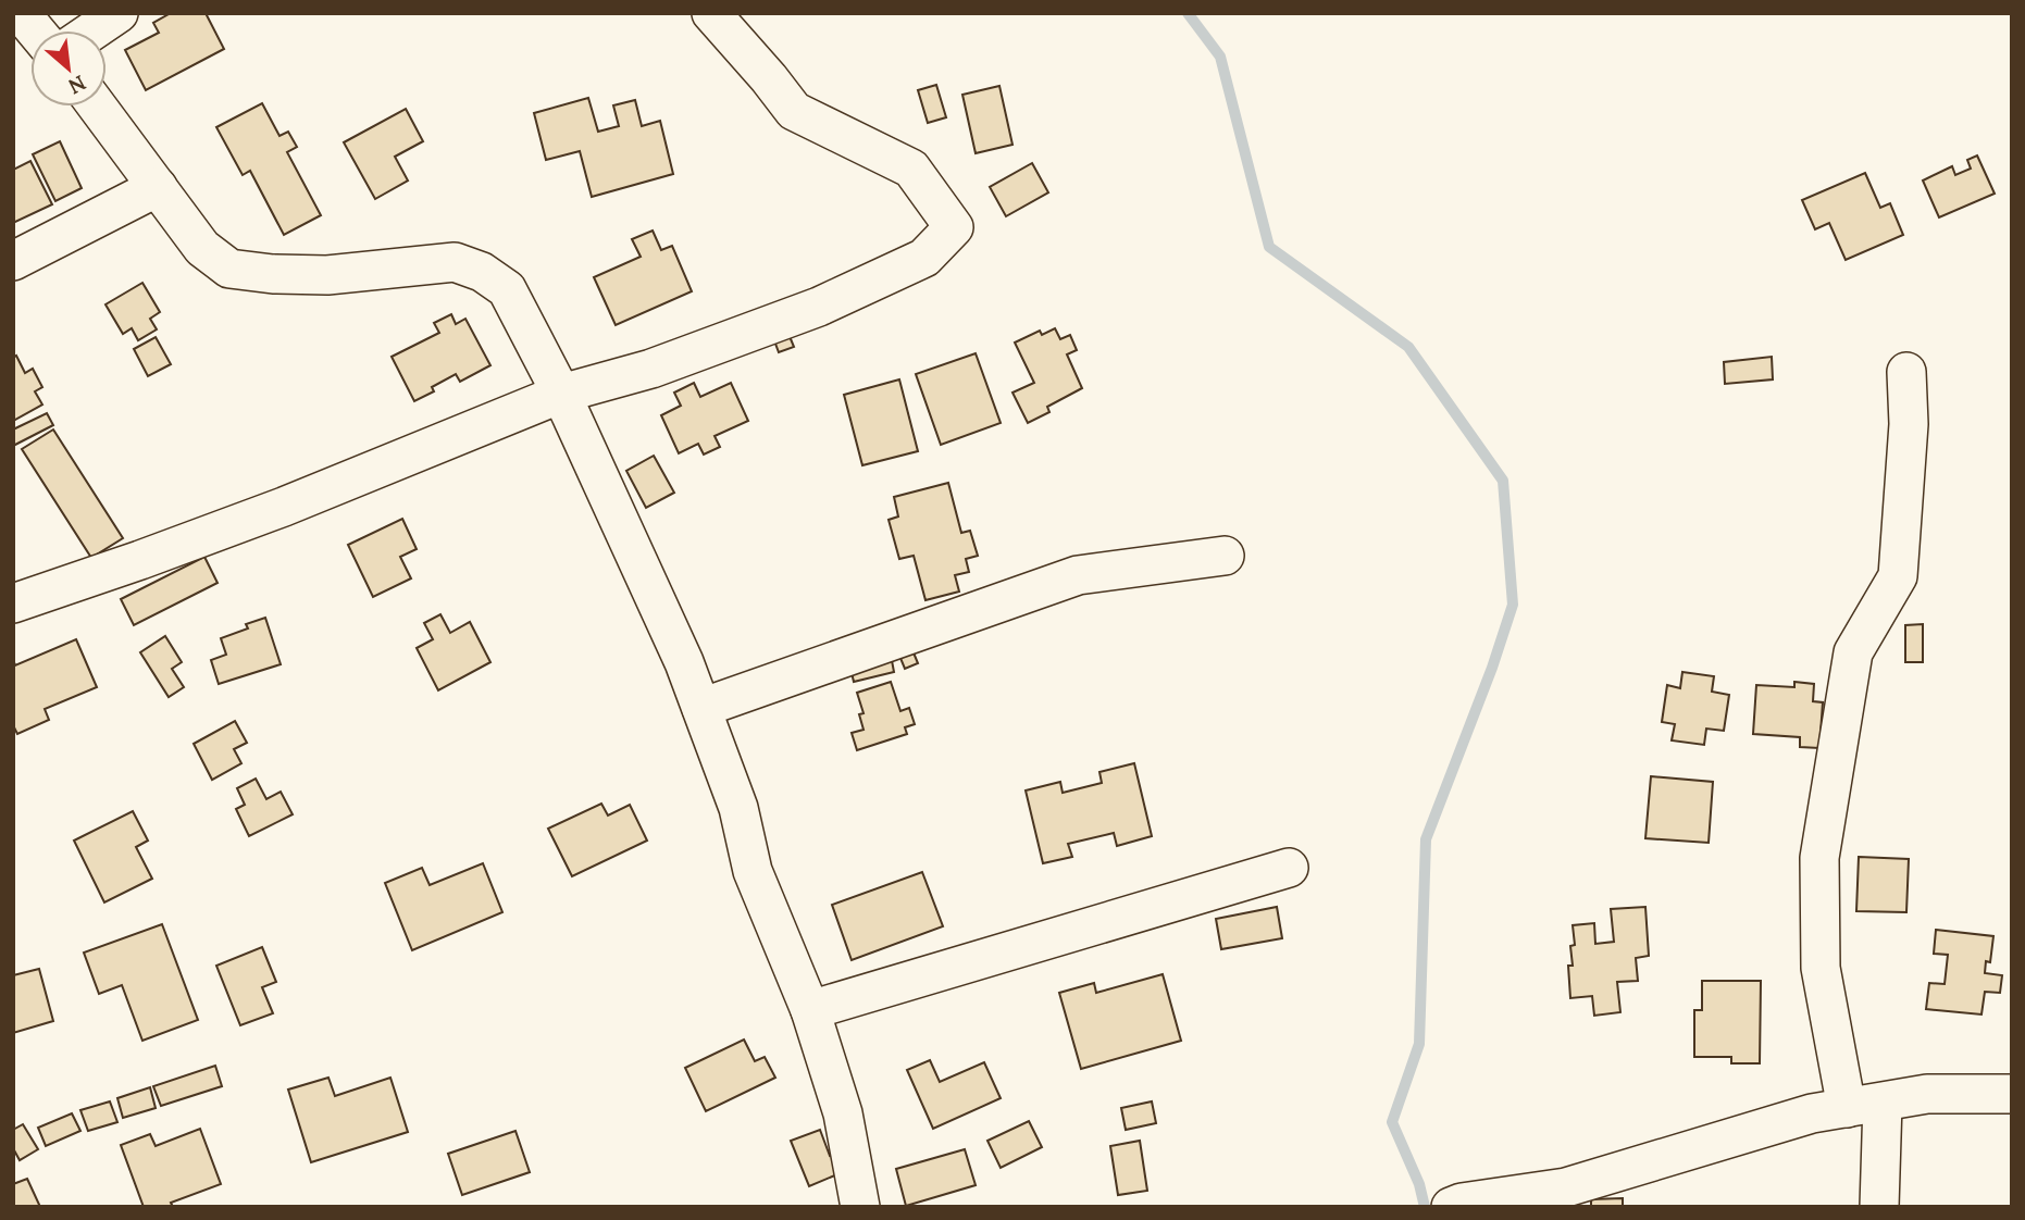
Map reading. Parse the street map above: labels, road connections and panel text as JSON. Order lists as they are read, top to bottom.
{
  "north": "bottom right"
}
